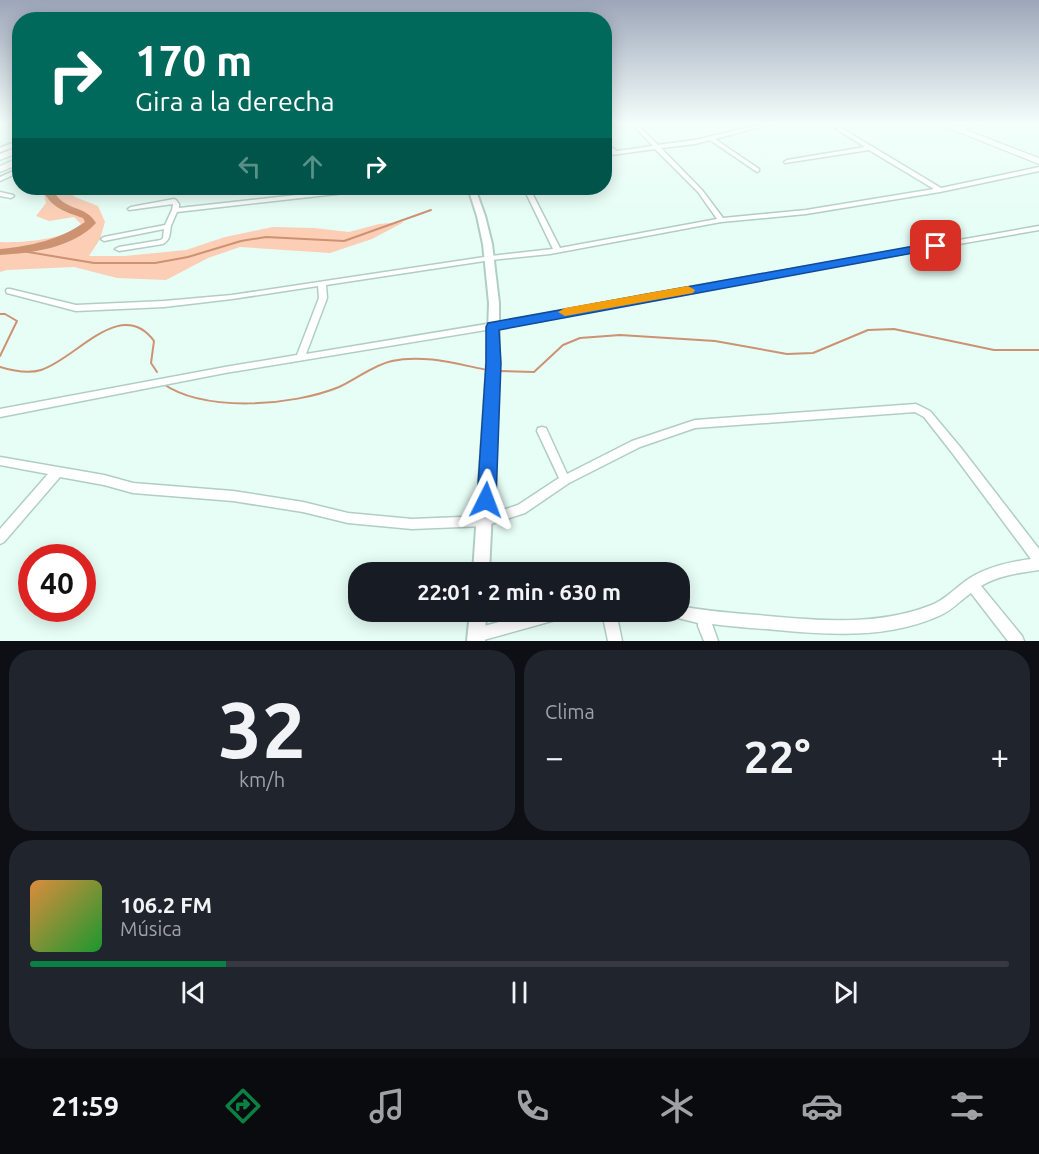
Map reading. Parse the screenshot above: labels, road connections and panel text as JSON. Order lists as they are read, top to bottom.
{
  "page": {
    "turn": ["170 m", "Gira a la derecha"],
    "limit": "40",
    "trip": "22:01 · 2 min · 630 m",
    "tile": [
      ["32", "km/h"],
      "Clima"
    ],
    "heat": ["−", "22°", "+"],
    "song": ["106.2 FM", "Música"],
    "tabs": "21:59"
  }
}
